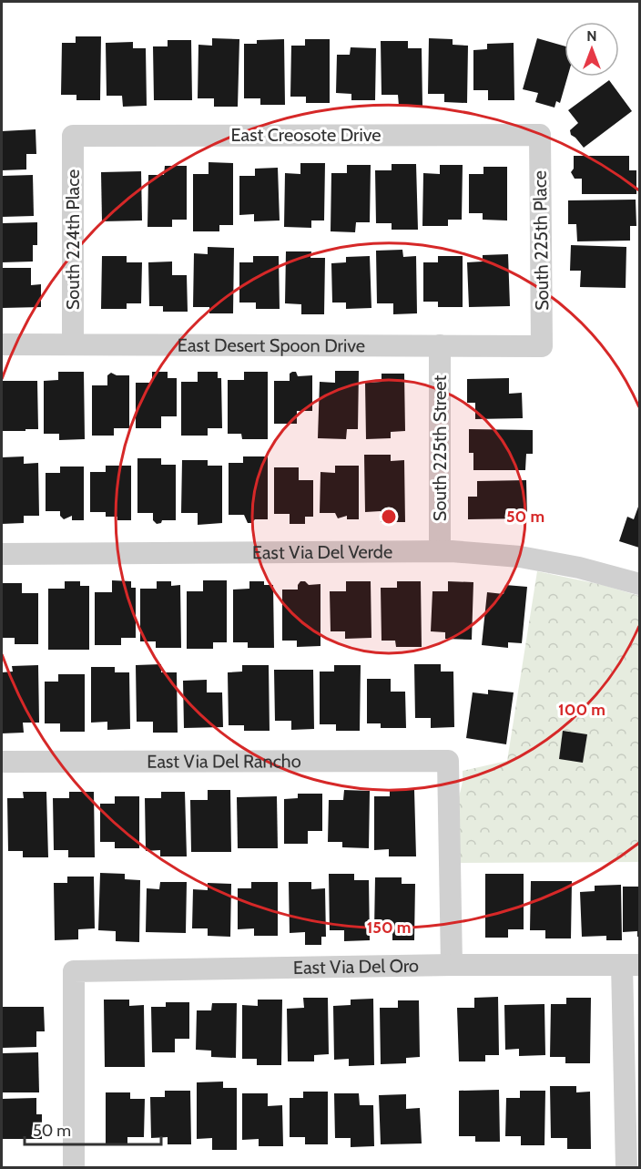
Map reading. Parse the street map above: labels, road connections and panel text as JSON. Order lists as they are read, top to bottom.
{
  "streets": {
    "street": [
      "East Creosote Drive",
      "South 224th Place",
      "South 225th Place",
      "East Desert Spoon Drive",
      "South 225th Street",
      "East Via Del Verde",
      "East Via Del Rancho",
      "East Via Del Oro"
    ]
  },
  "crossings": [
    ["East Creosote Drive", "South 224th Place"],
    ["East Creosote Drive", "South 225th Place"],
    ["South 224th Place", "East Desert Spoon Drive"],
    ["South 225th Place", "East Desert Spoon Drive"],
    ["East Desert Spoon Drive", "South 225th Street"],
    ["South 225th Street", "East Via Del Verde"],
    ["East Via Del Rancho", "East Via Del Oro"]
  ],
  "scale_bar": "50 m",
  "north": "top",
  "rings": ["50 m", "100 m", "150 m"]
}
